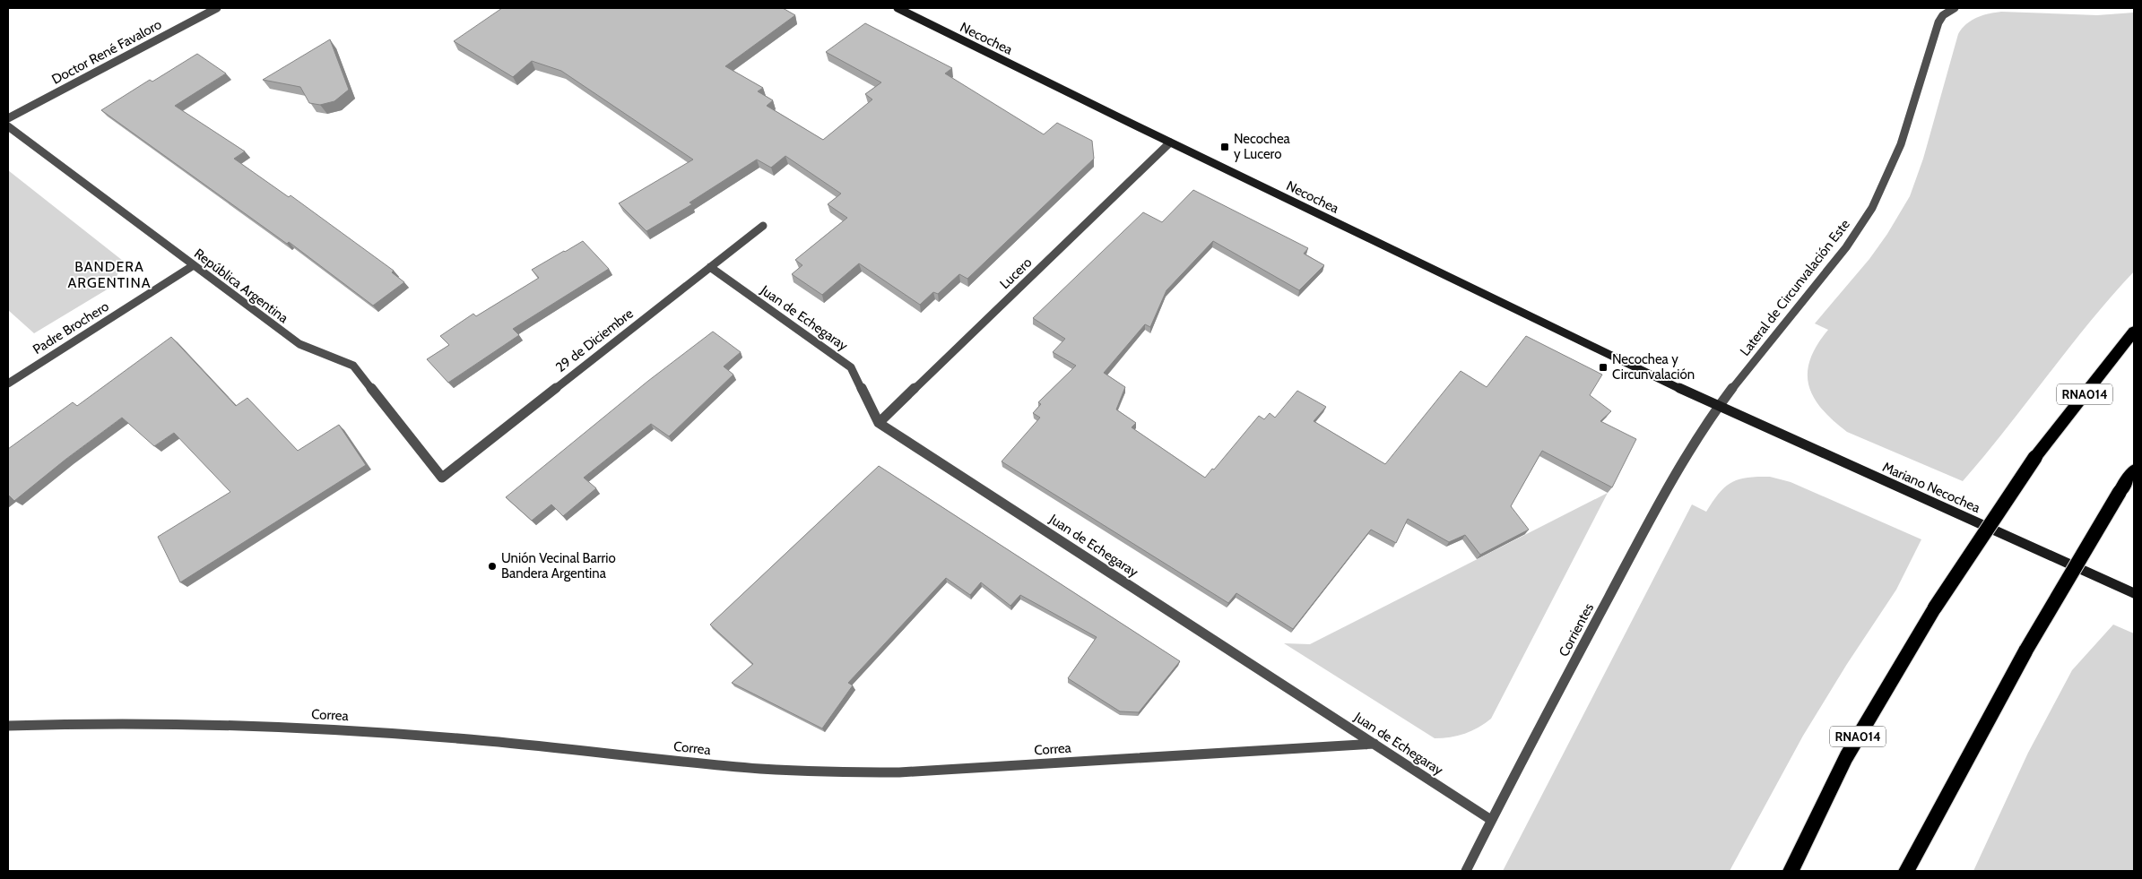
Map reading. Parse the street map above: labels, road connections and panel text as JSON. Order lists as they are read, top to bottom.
{
  "streets": {
    "highway": ["RNA014"],
    "main road": ["Necochea", "Mariano Necochea"],
    "street": [
      "Doctor René Favaloro",
      "Lucero",
      "República Argentina",
      "Lateral de Circunvalación Este",
      "Juan de Echegaray",
      "Padre Brochero",
      "29 de Diciembre",
      "Corrientes",
      "Correa"
    ]
  },
  "crossings": [
    ["Necochea", "Lucero"],
    ["Necochea", "Lateral de Circunvalación Este"],
    ["Necochea", "Mariano Necochea"],
    ["Necochea", "Corrientes"],
    ["Lucero", "Juan de Echegaray"],
    ["República Argentina", "Padre Brochero"],
    ["República Argentina", "29 de Diciembre"],
    ["Lateral de Circunvalación Este", "Mariano Necochea"],
    ["Lateral de Circunvalación Este", "Corrientes"],
    ["Juan de Echegaray", "29 de Diciembre"],
    ["Juan de Echegaray", "Corrientes"],
    ["Juan de Echegaray", "Correa"],
    ["Mariano Necochea", "Corrientes"]
  ],
  "districts": ["BANDERA ARGENTINA"],
  "places": {
    "transit": ["Necochea y Lucero", "Necochea y Circunvalación"],
    "other": ["Unión Vecinal Barrio Bandera Argentina"]
  }
}
